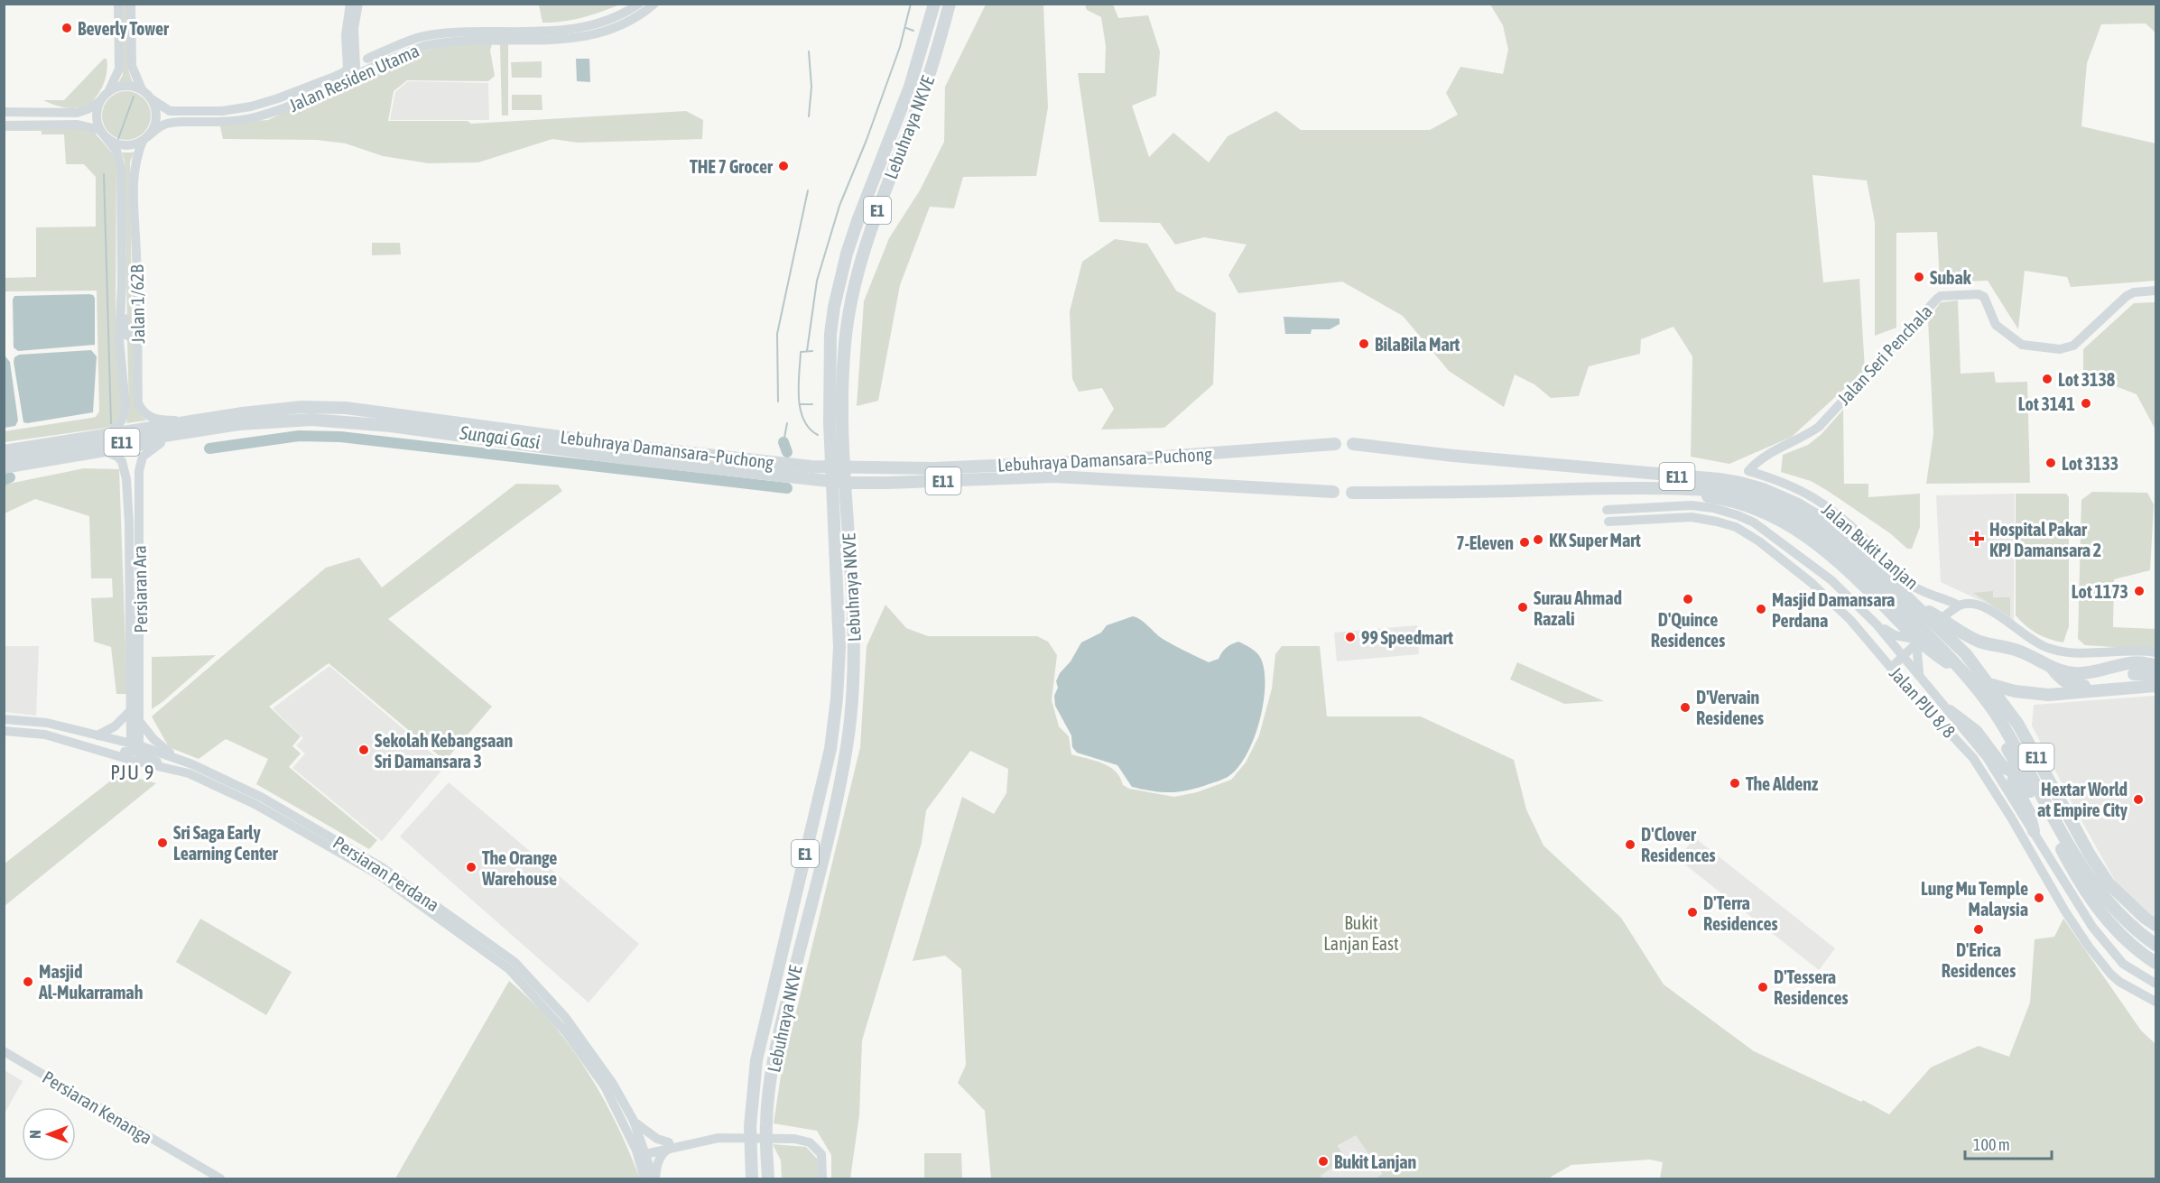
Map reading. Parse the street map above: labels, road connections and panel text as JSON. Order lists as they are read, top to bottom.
{
  "streets": {
    "highway": [
      "Lebuhraya NKVE",
      "E1",
      "E11",
      "Lebuhraya Damansara–Puchong"
    ],
    "main road": [
      "Jalan Residen Utama",
      "Jalan 1/62B",
      "Jalan Seri Penchala",
      "Jalan Bukit Lanjan",
      "Persiaran Ara",
      "Jalan PJU 8/8",
      "Persiaran Perdana",
      "Persiaran Kenanga"
    ]
  },
  "crossings": [
    ["Jalan Residen Utama", "Jalan 1/62B"],
    ["Jalan 1/62B", "Lebuhraya Damansara–Puchong"],
    ["Jalan Seri Penchala", "Jalan Bukit Lanjan"],
    ["E11", "Lebuhraya Damansara–Puchong"],
    ["Persiaran Ara", "Persiaran Perdana"]
  ],
  "districts": ["PJU 9"],
  "water": ["Sungai Gasi"],
  "parks": ["Bukit Lanjan East"],
  "places": {
    "other": [
      "Beverly Tower",
      "THE 7 Grocer",
      "Subak",
      "BilaBila Mart",
      "Lot 3138",
      "Lot 3141",
      "Lot 3133",
      "KK Super Mart",
      "7-Eleven",
      "Lot 1173",
      "D'Quince Residences",
      "Surau Ahmad Razali",
      "Masjid Damansara Perdana",
      "99 Speedmart",
      "D'Vervain Residenes",
      "Sekolah Kebangsaan Sri Damansara 3",
      "The Aldenz",
      "Hextar World at Empire City",
      "Sri Saga Early Learning Center",
      "D'Clover Residences",
      "The Orange Warehouse",
      "Lung Mu Temple Malaysia",
      "D'Terra Residences",
      "D'Erica Residences",
      "Masjid Al-Mukarramah",
      "D'Tessera Residences",
      "Bukit Lanjan"
    ],
    "health": ["Hospital Pakar KPJ Damansara 2"]
  },
  "scale_bar": "100 m",
  "north": "left"
}
